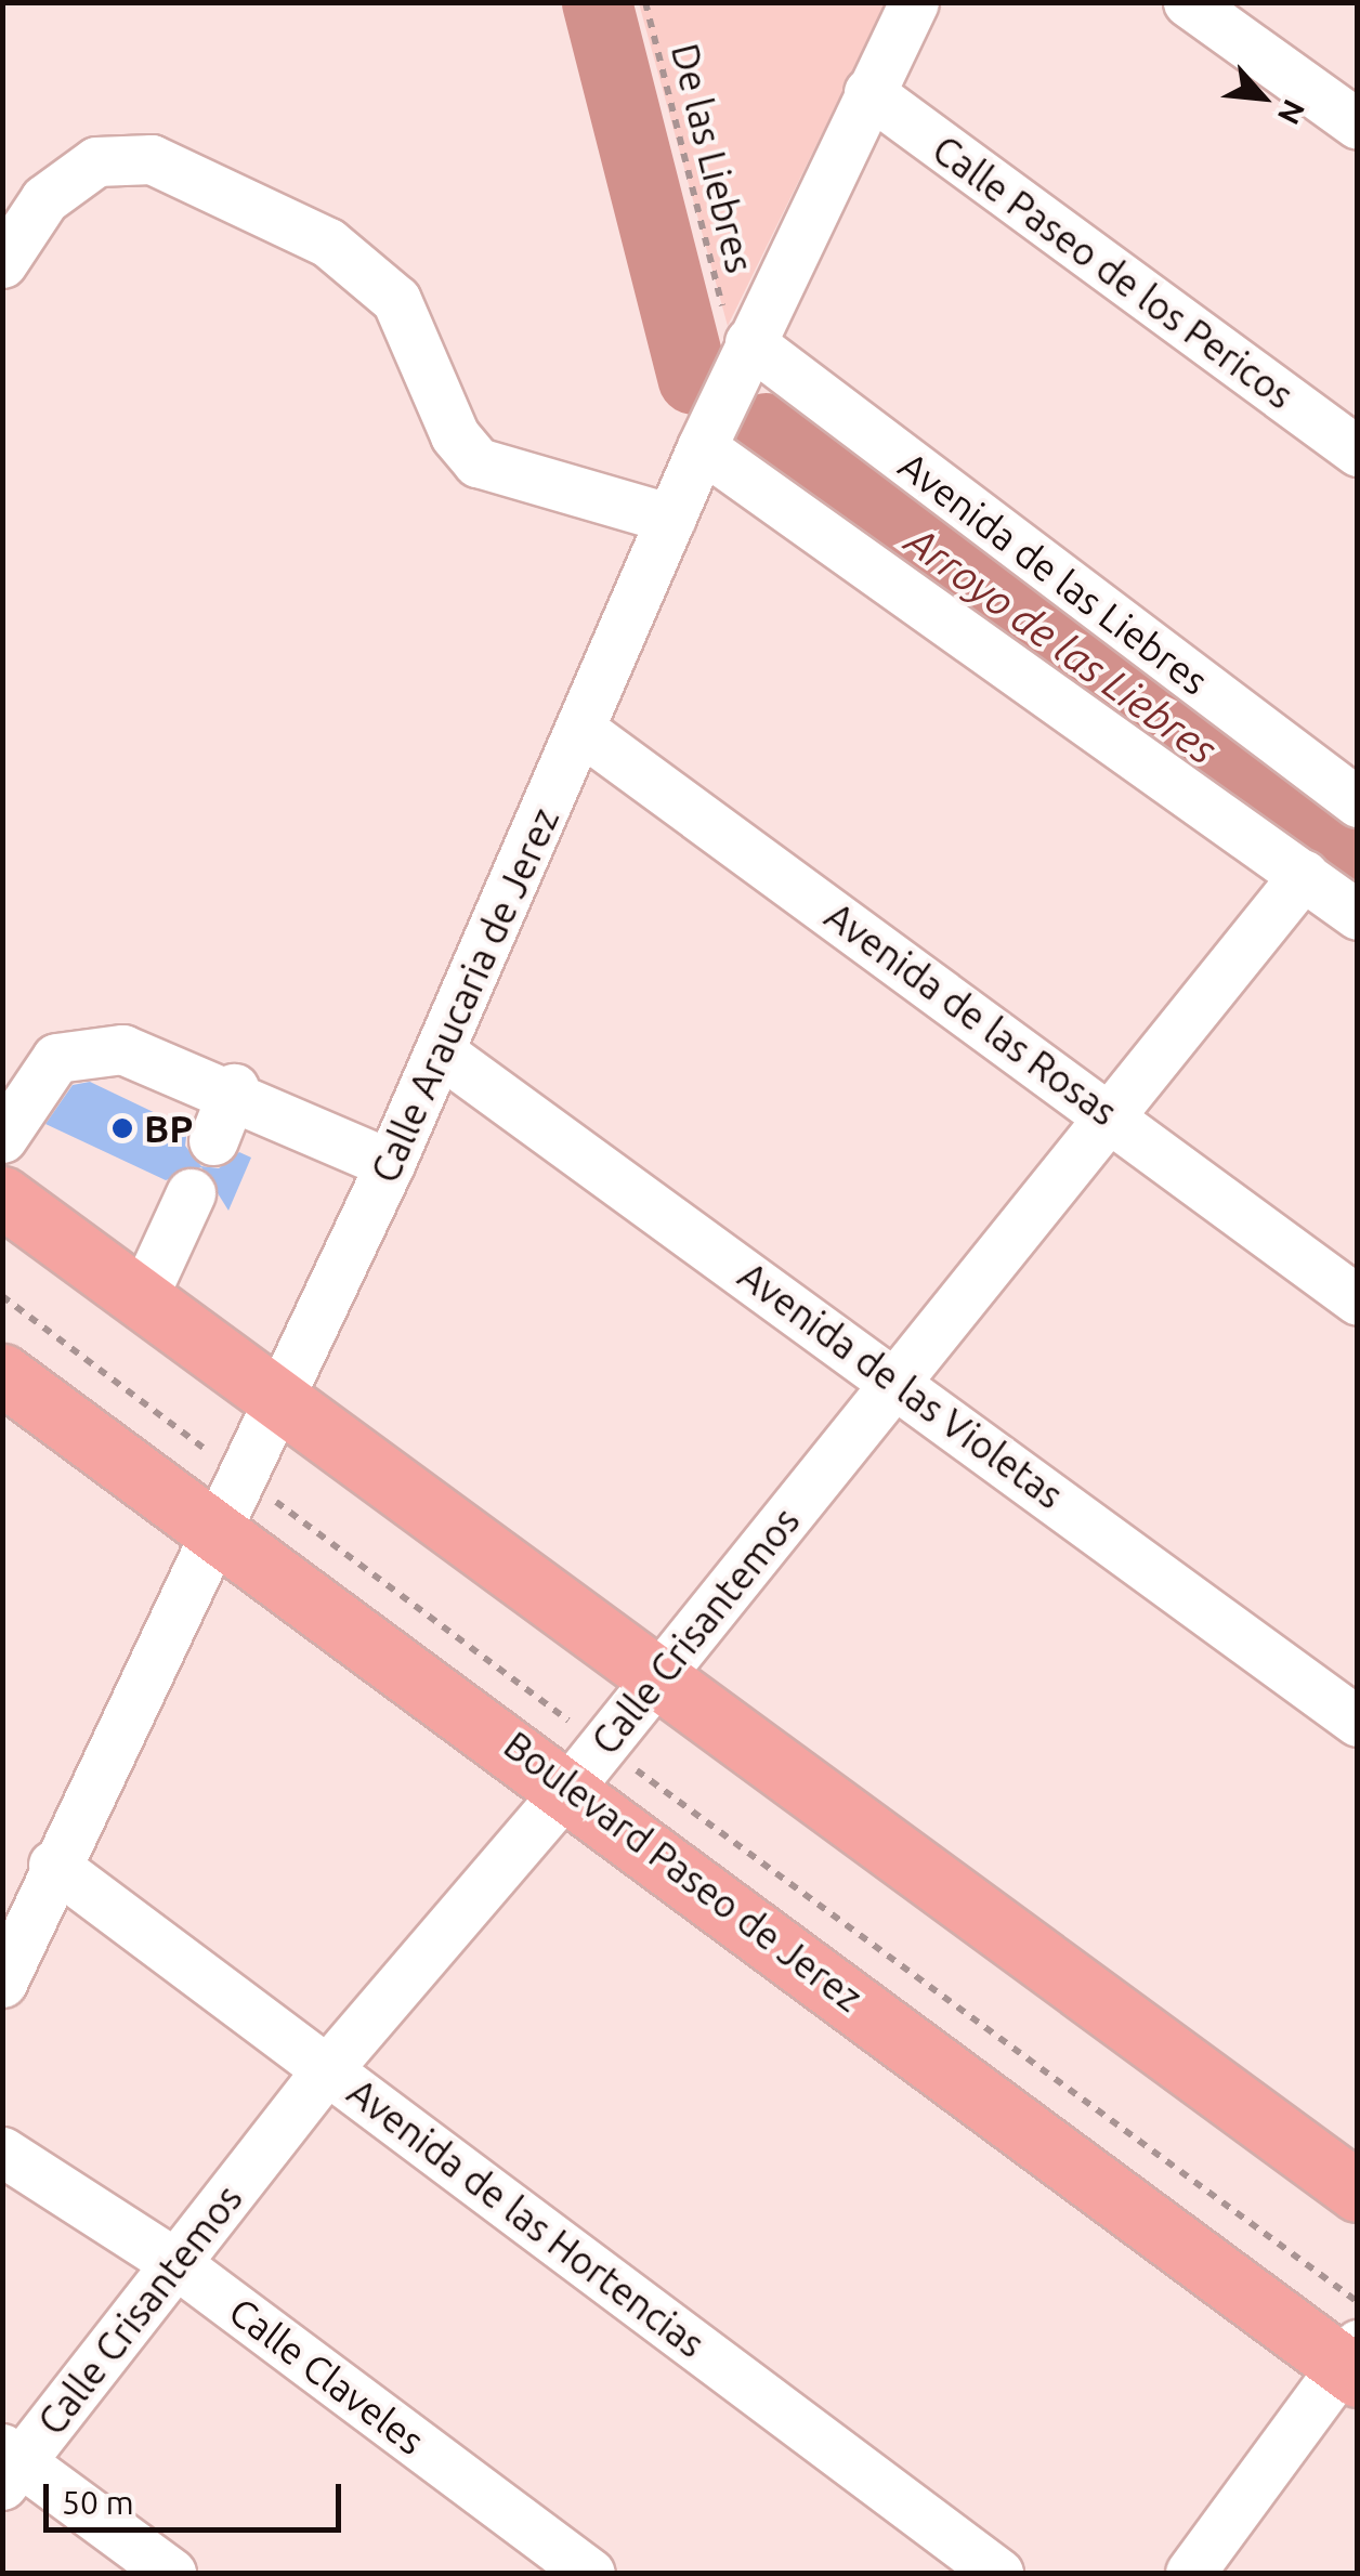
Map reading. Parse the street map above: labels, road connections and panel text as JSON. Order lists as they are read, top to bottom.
{
  "streets": {
    "main road": ["Boulevard Paseo de Jerez"],
    "street": [
      "Calle Paseo de los Pericos",
      "Avenida de las Liebres",
      "Calle Araucaria de Jerez",
      "Avenida de las Rosas",
      "Avenida de las Violetas",
      "Calle Crisantemos",
      "Avenida de las Hortencias",
      "Calle Claveles"
    ],
    "path": ["De las Liebres"]
  },
  "crossings": [
    ["De las Liebres", "Avenida de las Liebres"],
    ["De las Liebres", "Calle Araucaria de Jerez"],
    ["Calle Paseo de los Pericos", "Calle Araucaria de Jerez"],
    ["Avenida de las Liebres", "Calle Araucaria de Jerez"],
    ["Calle Araucaria de Jerez", "Avenida de las Rosas"],
    ["Calle Araucaria de Jerez", "Avenida de las Violetas"],
    ["Calle Araucaria de Jerez", "Boulevard Paseo de Jerez"],
    ["Calle Araucaria de Jerez", "Avenida de las Hortencias"],
    ["Avenida de las Rosas", "Calle Crisantemos"],
    ["Avenida de las Violetas", "Calle Crisantemos"],
    ["Calle Crisantemos", "Boulevard Paseo de Jerez"],
    ["Calle Crisantemos", "Avenida de las Hortencias"],
    ["Calle Crisantemos", "Calle Claveles"]
  ],
  "water": ["Arroyo de las Liebres"],
  "places": ["BP"],
  "scale_bar": "50 m",
  "north": "bottom right"
}
